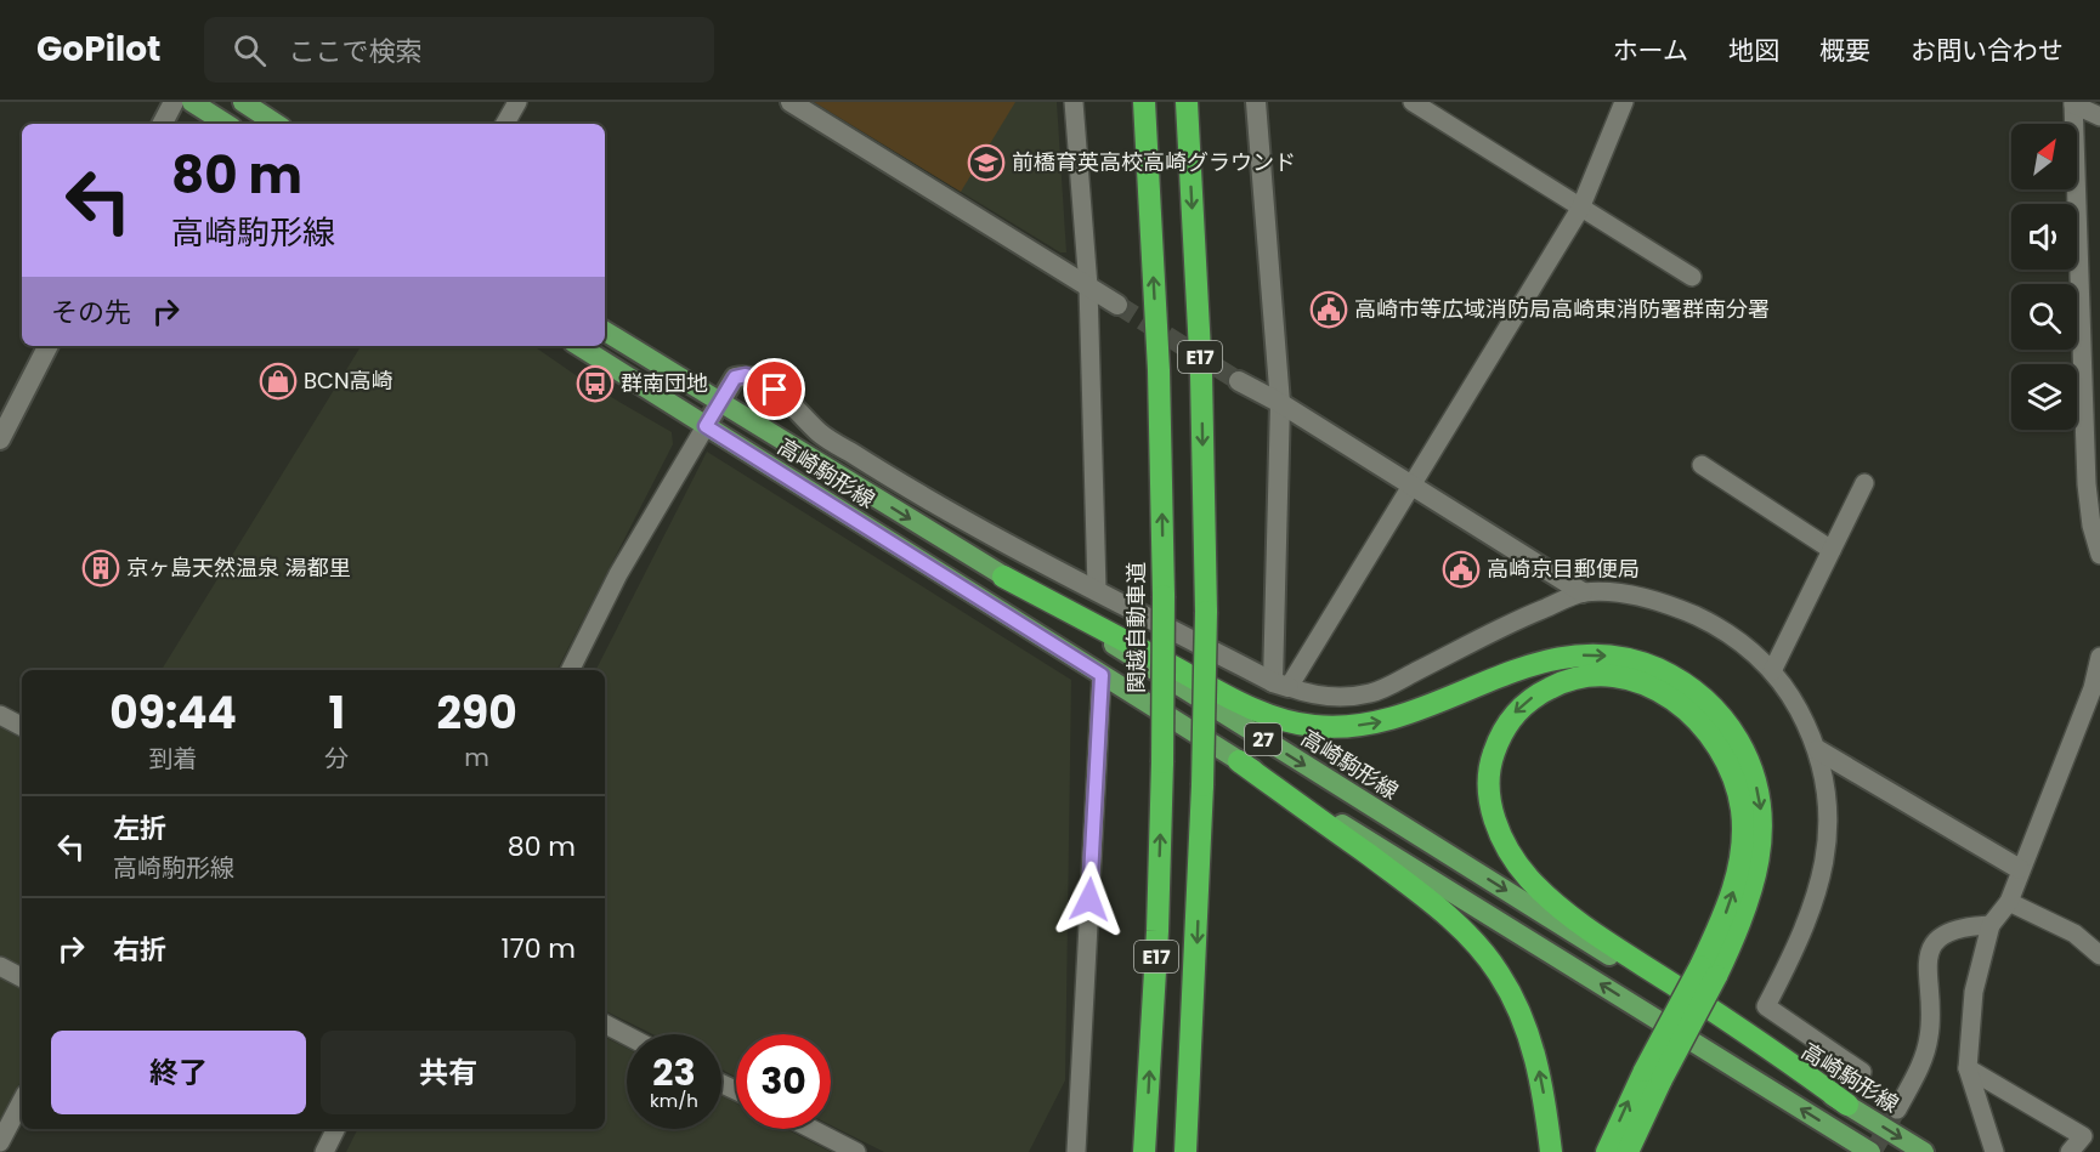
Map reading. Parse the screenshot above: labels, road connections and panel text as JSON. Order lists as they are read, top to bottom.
{
  "streets": {
    "highway": ["E17", "関越自動車道"],
    "main road": ["高崎駒形線", "27"]
  },
  "places": {
    "school or university": ["前橋育英高校高崎グラウンド"],
    "public building": ["高崎市等広域消防局高崎東消防署群南分署", "高崎京目郵便局"],
    "shop": ["BCN高崎"],
    "bus stop": ["群南団地"],
    "building": ["京ヶ島天然温泉 湯都里"]
  },
  "north": "top right",
  "page": {
    "header": "GoPilot",
    "search": "ここで検索",
    "nav": [
      "ホーム",
      "地図",
      "概要",
      "お問い合わせ"
    ],
    "turn": ["80 m", "高崎駒形線"],
    "then": "その先",
    "eta": [
      "09:44",
      "到着",
      "1",
      "分",
      "290",
      "m"
    ],
    "list": [
      {
        "name": "左折",
        "note": "高崎駒形線",
        "value": "80 m"
      },
      {
        "name": "右折",
        "value": "170 m"
      }
    ],
    "buttons": ["終了", "共有"],
    "speed": "23 km/h",
    "limit": "30"
  }
}
